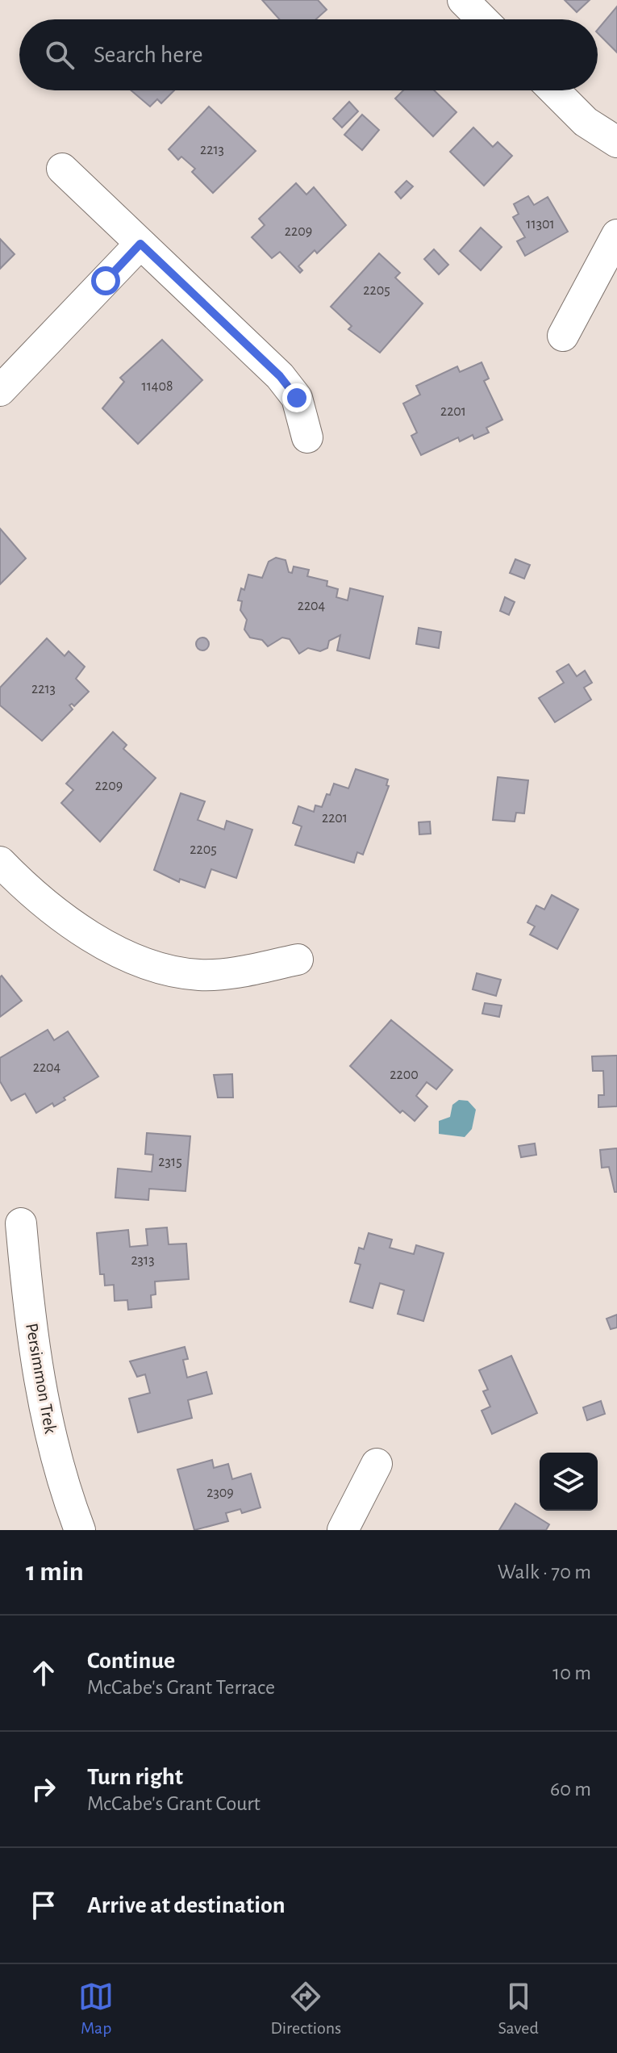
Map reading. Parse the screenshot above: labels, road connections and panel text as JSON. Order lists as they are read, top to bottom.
{
  "streets": {
    "street": ["Persimmon Trek"]
  },
  "house_numbers": [
    "2213",
    "11301",
    "2209",
    "2205",
    "11408",
    "2201",
    "2204",
    "2213",
    "2209",
    "2201",
    "2205",
    "2204",
    "2200",
    "2315",
    "2313",
    "2309"
  ],
  "page": {
    "search": "Search here",
    "heading": ["1 min", "Walk · 70 m"],
    "list": [
      ["Continue", "McCabe's Grant Terrace", "10 m"],
      ["Turn right", "McCabe's Grant Court", "60 m"],
      "Arrive at destination"
    ],
    "nav": ["Map", "Directions", "Saved"]
  }
}
